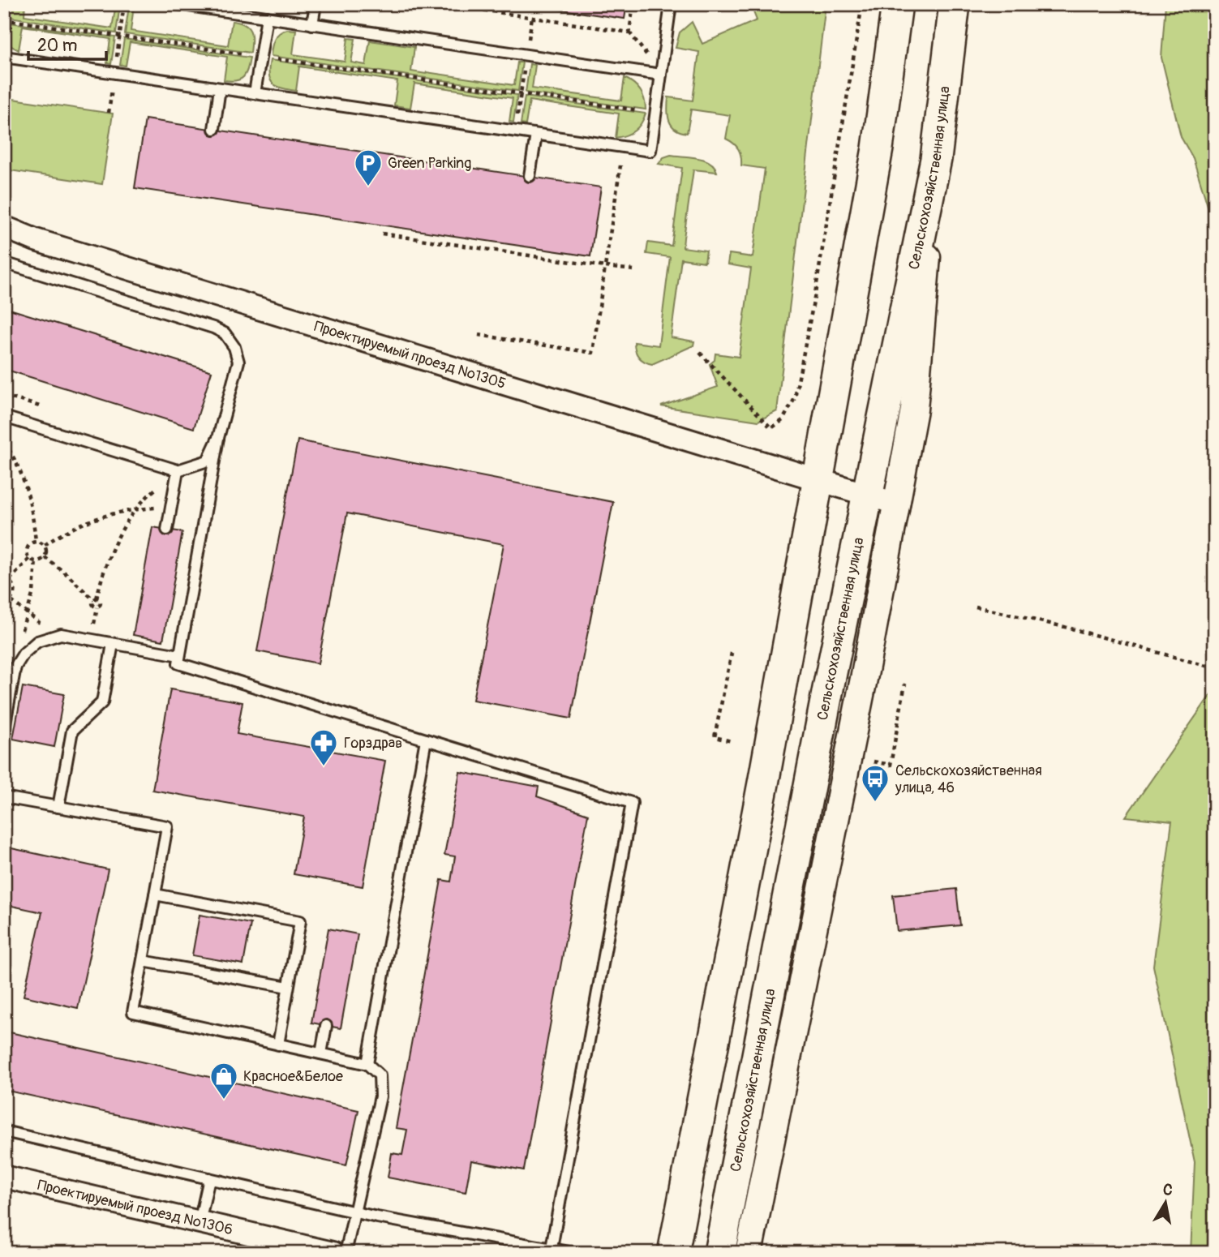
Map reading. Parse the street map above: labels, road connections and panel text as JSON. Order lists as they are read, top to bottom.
{
  "streets": {
    "main road": ["Сельскохозяйственная улица"],
    "street": ["Проектируемый проезд №1305", "Проектируемый проезд №1306"]
  },
  "crossings": [
    ["Сельскохозяйственная улица", "Проектируемый проезд №1305"]
  ],
  "places": {
    "parking": ["Green Parking"],
    "pharmacy": ["Горздрав"],
    "bus stop": ["Сельскохозяйственная улица, 46"],
    "shop": ["Красное&Белое"]
  },
  "scale_bar": "20 m",
  "north": "top"
}
